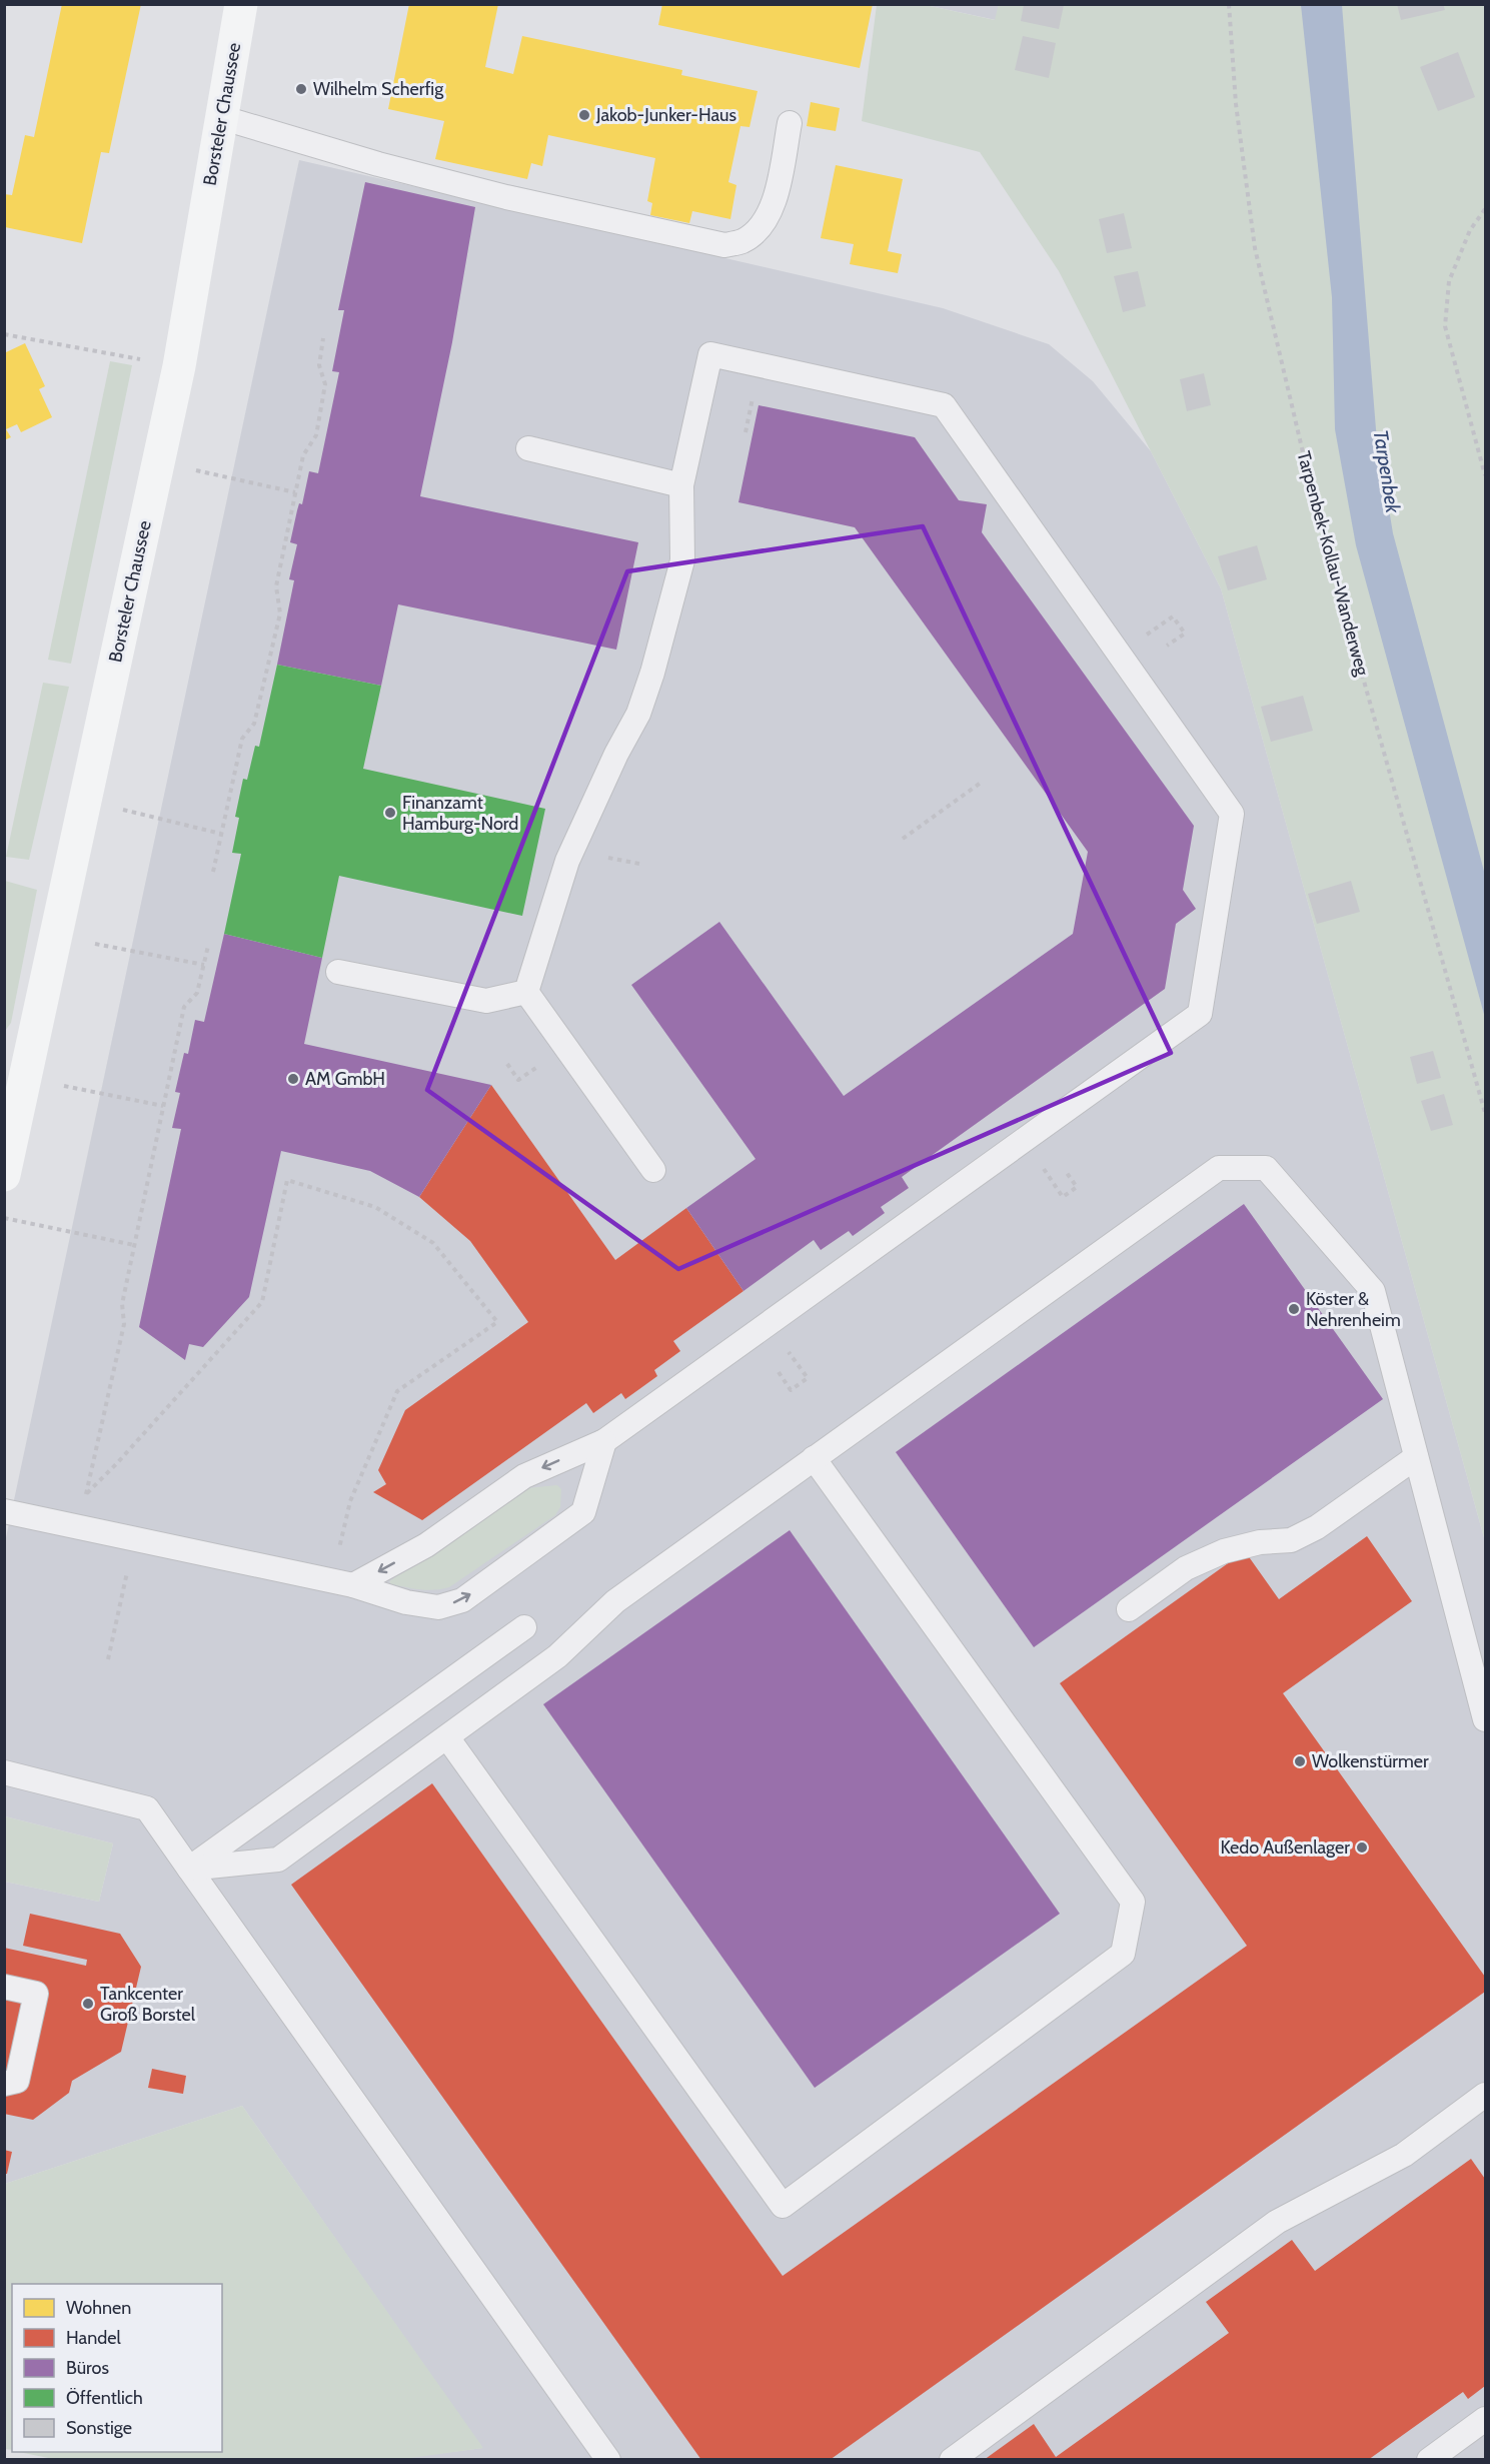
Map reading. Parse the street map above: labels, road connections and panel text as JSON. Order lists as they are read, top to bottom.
{
  "streets": {
    "main road": ["Borsteler Chaussee"],
    "path": ["Tarpenbek-Kollau-Wanderweg"]
  },
  "water": ["Tarpenbek"],
  "places": [
    "Wilhelm Scherfig",
    "Jakob-Junker-Haus",
    "Finanzamt Hamburg-Nord",
    "AM GmbH",
    "Köster & Nehrenheim",
    "Wolkenstürmer",
    "Kedo Außenlager",
    "Tankcenter Groß Borstel"
  ],
  "legend": [
    "Wohnen",
    "Handel",
    "Büros",
    "Öffentlich",
    "Sonstige"
  ]
}
